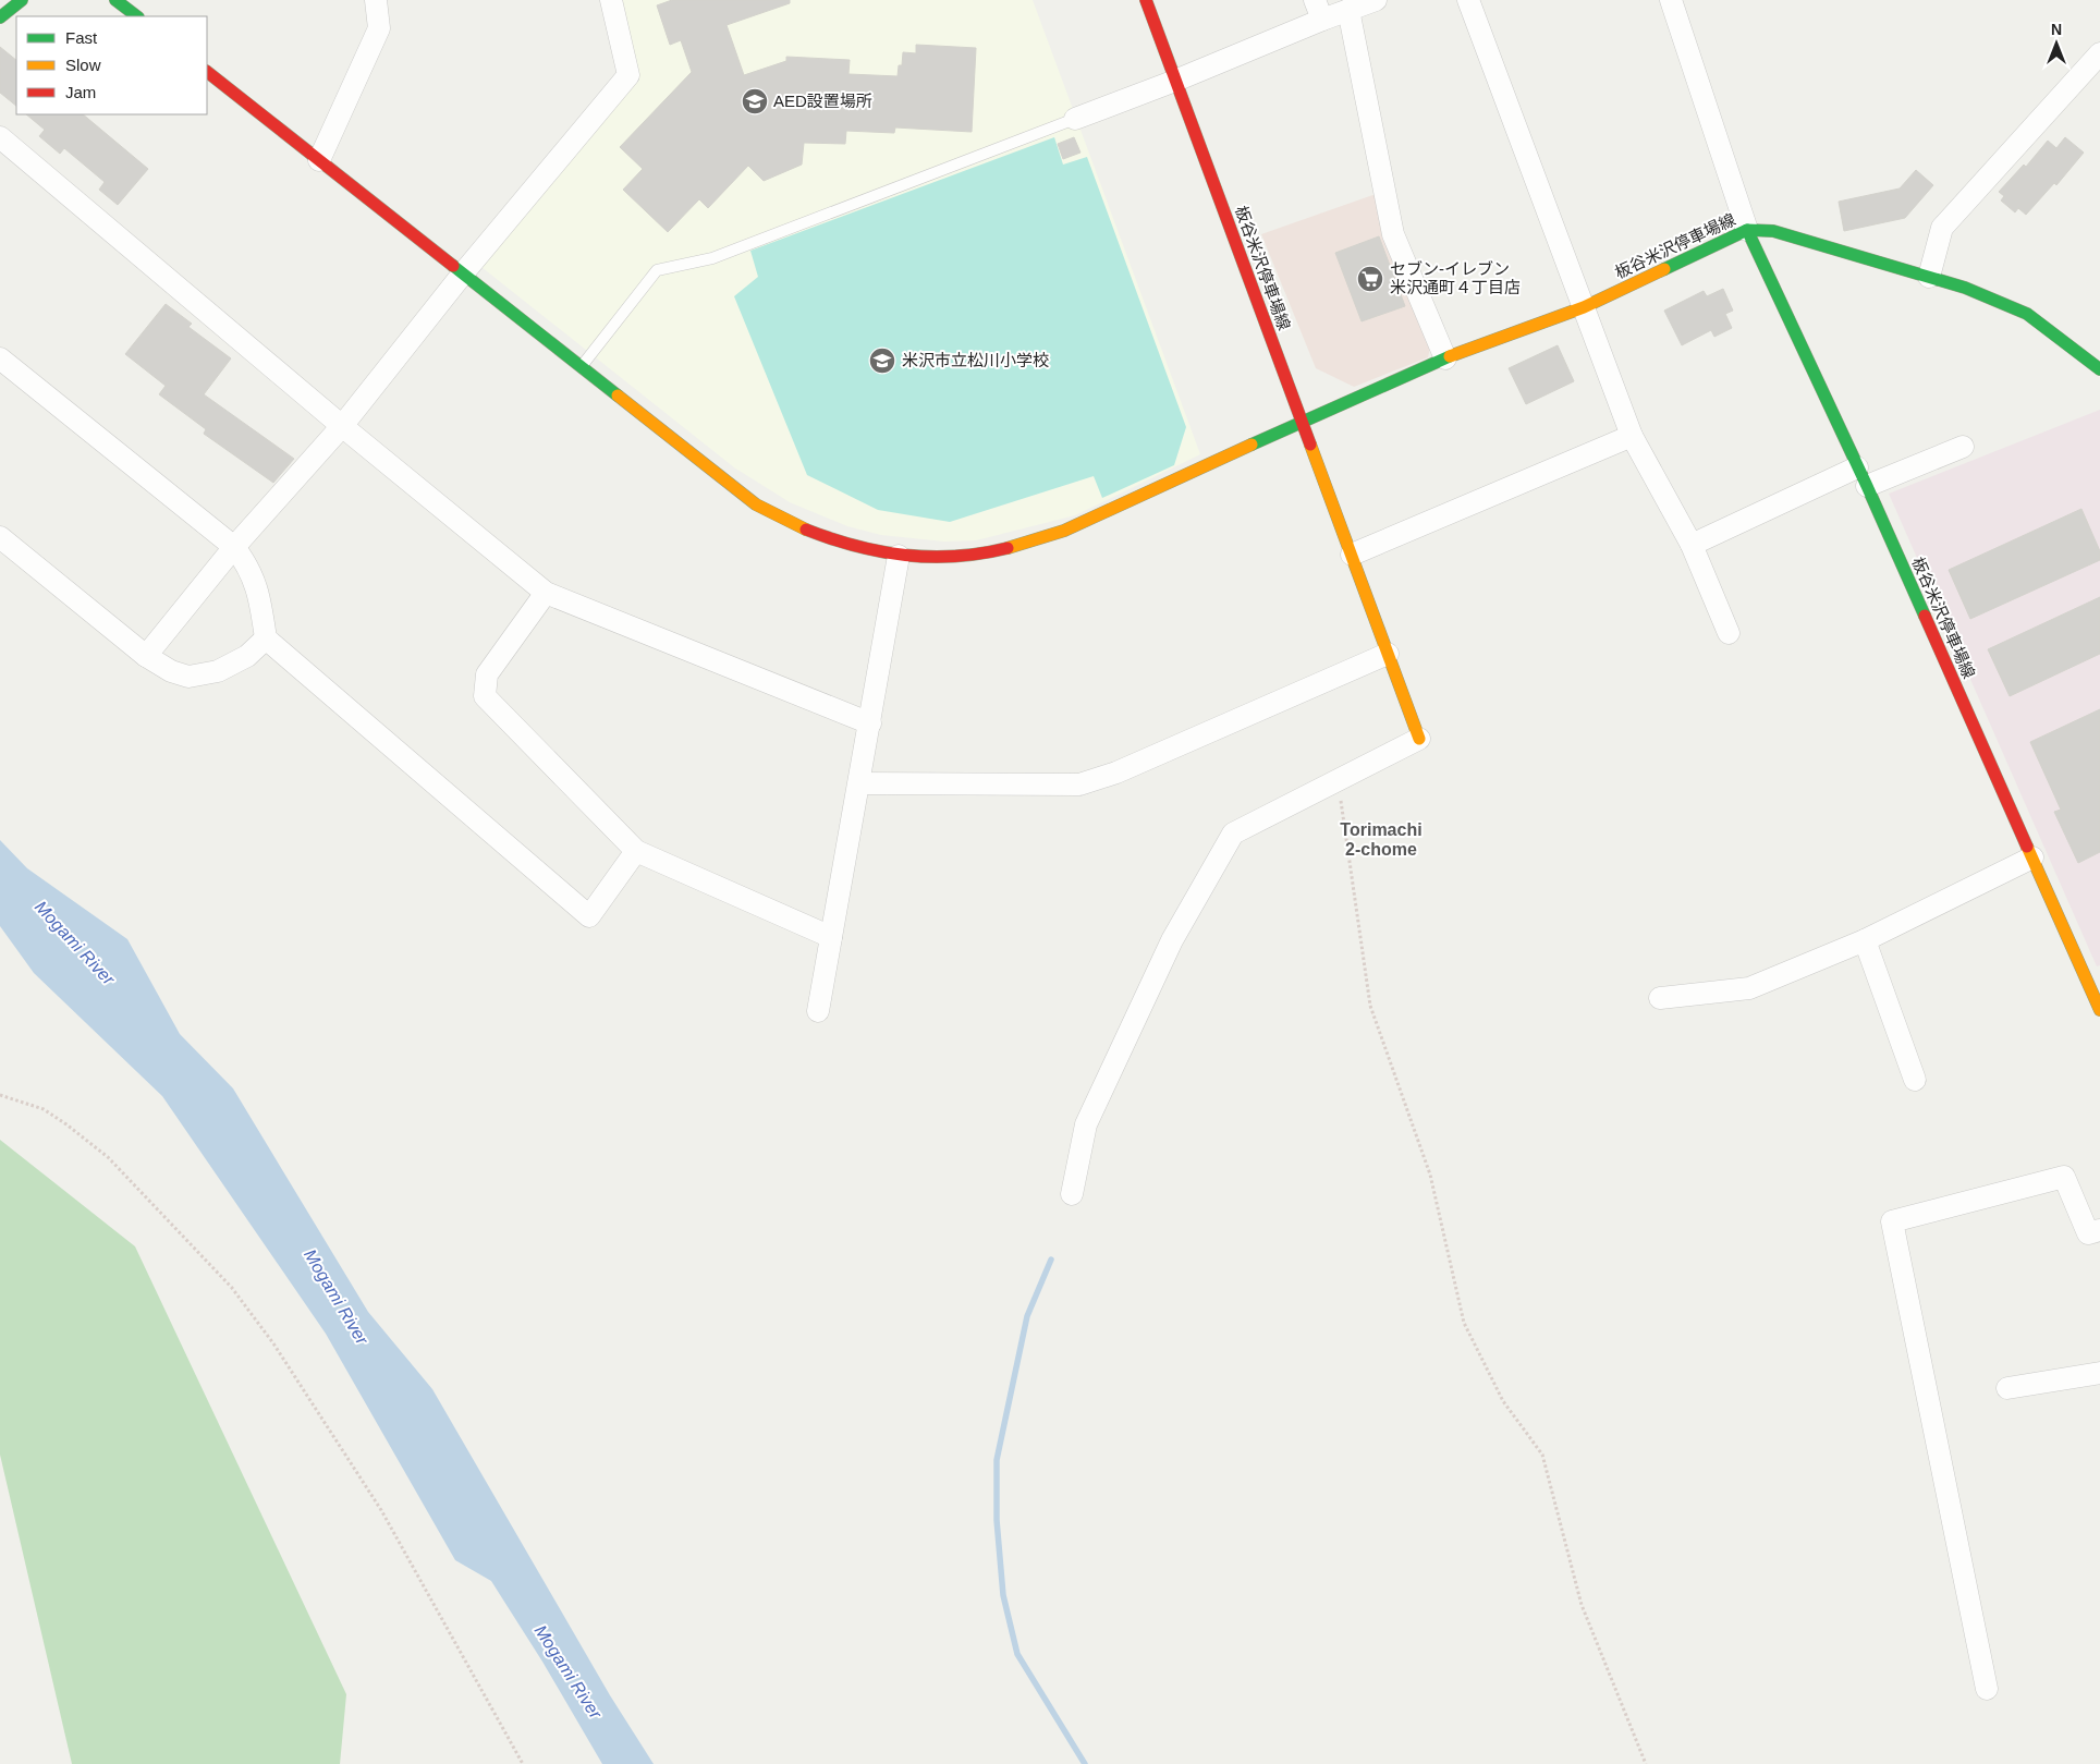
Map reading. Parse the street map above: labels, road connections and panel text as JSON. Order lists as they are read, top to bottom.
{
  "streets": {
    "street": ["板谷米沢停車場線"]
  },
  "districts": ["Torimachi 2-chome"],
  "water": ["Mogami River"],
  "places": {
    "school or university": ["AED設置場所", "米沢市立松川小学校"],
    "supermarket": ["セブン-イレブン 米沢通町４丁目店"]
  },
  "legend": ["Fast", "Slow", "Jam"],
  "north": "top"
}
